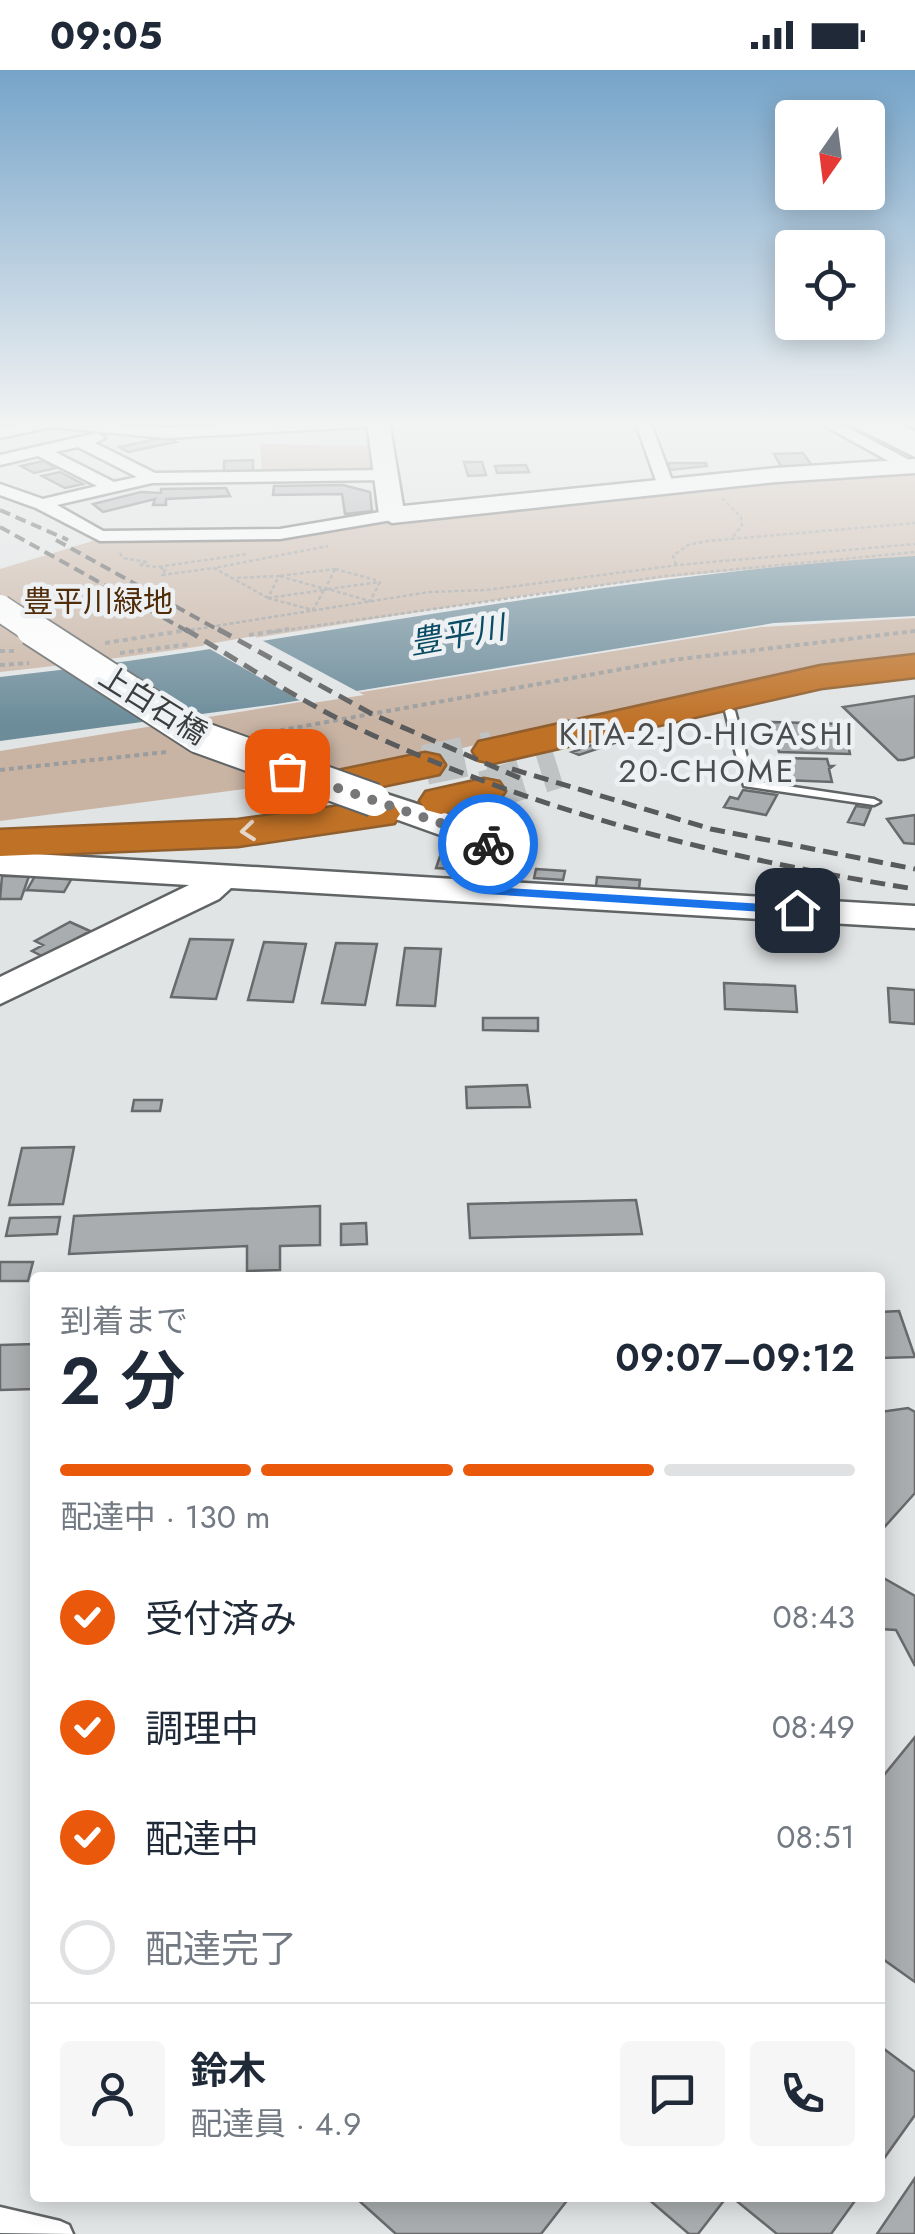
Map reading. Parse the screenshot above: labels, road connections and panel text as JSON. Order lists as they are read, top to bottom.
{
  "streets": {
    "street": ["上白石橋"]
  },
  "districts": ["KITA-2-JO-HIGASHI 20-CHOME"],
  "water": ["豊平川"],
  "parks": ["豊平川緑地"],
  "north": "bottom",
  "page": {
    "status": "09:05",
    "heading": ["2 分", "到着まで", "09:07–09:12"],
    "panel": ["鈴木", "配達員 · 4.9"],
    "bar": "配達中 · 130 m",
    "list": [
      ["受付済み", "08:43"],
      ["調理中", "08:49"],
      ["配達中", "08:51"],
      "配達完了"
    ]
  }
}
